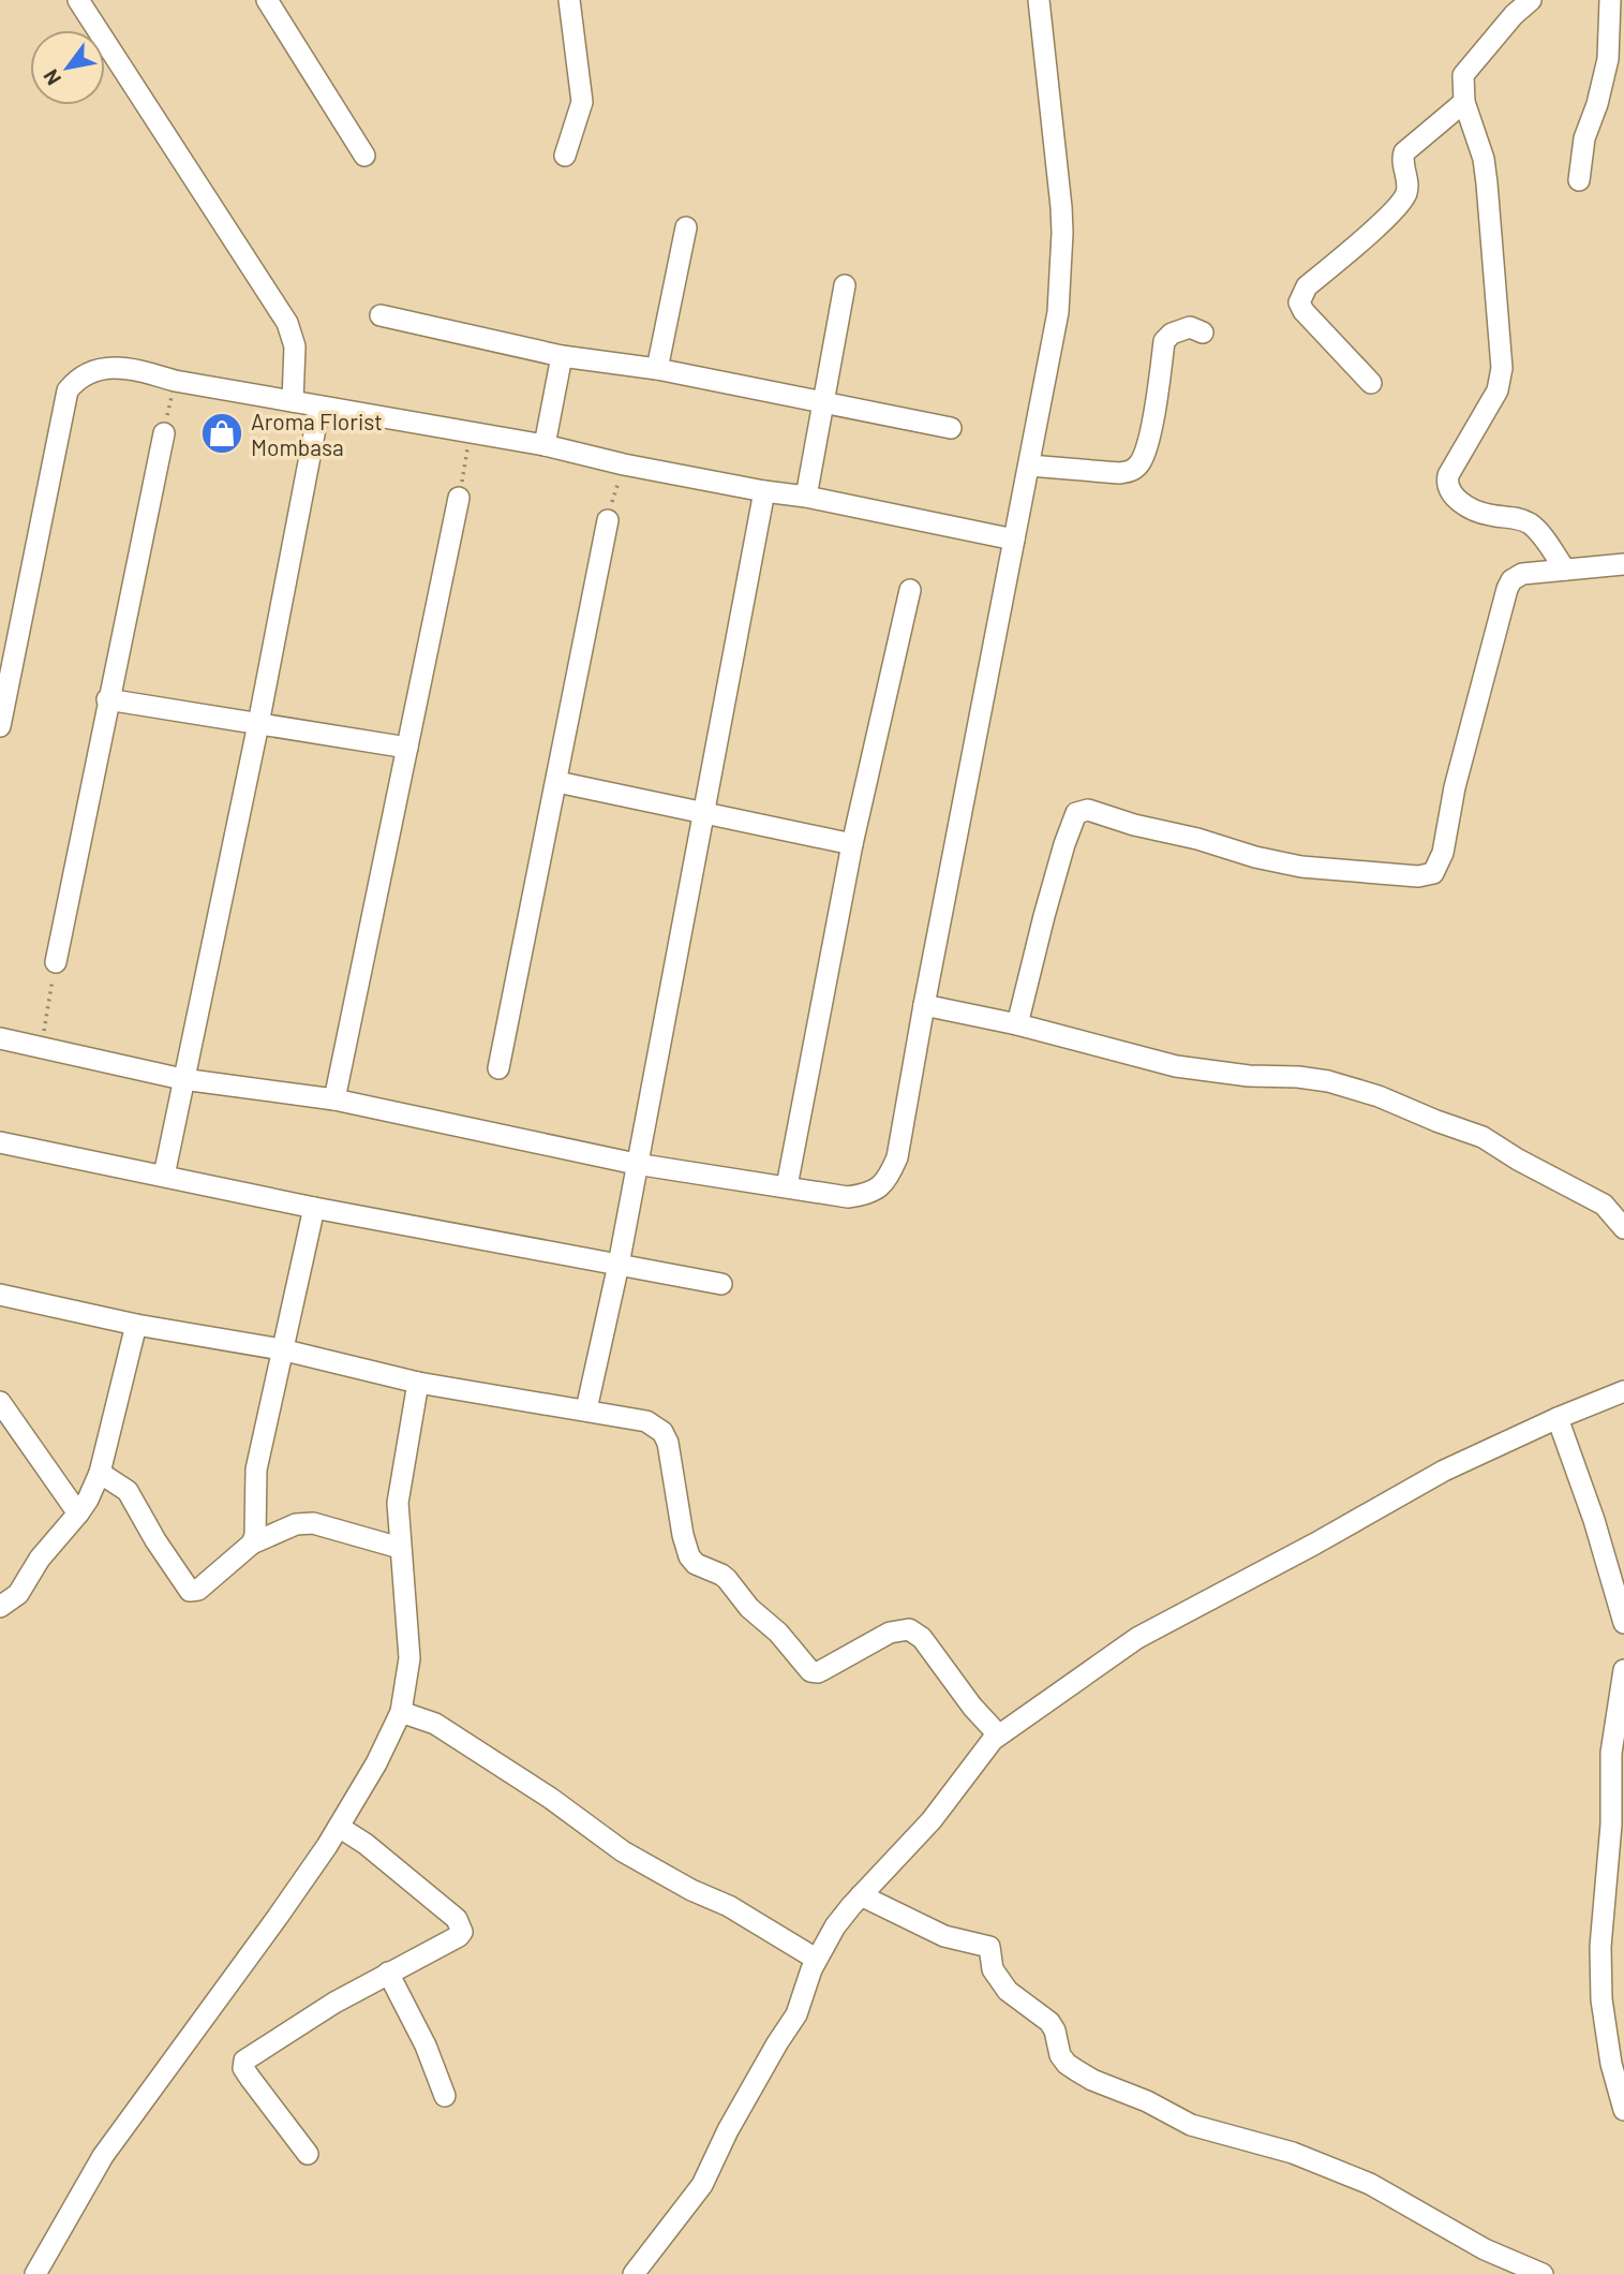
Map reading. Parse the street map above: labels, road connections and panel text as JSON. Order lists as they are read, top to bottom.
{
  "places": {
    "shop": ["Aroma Florist Mombasa"]
  },
  "north": "bottom left"
}
